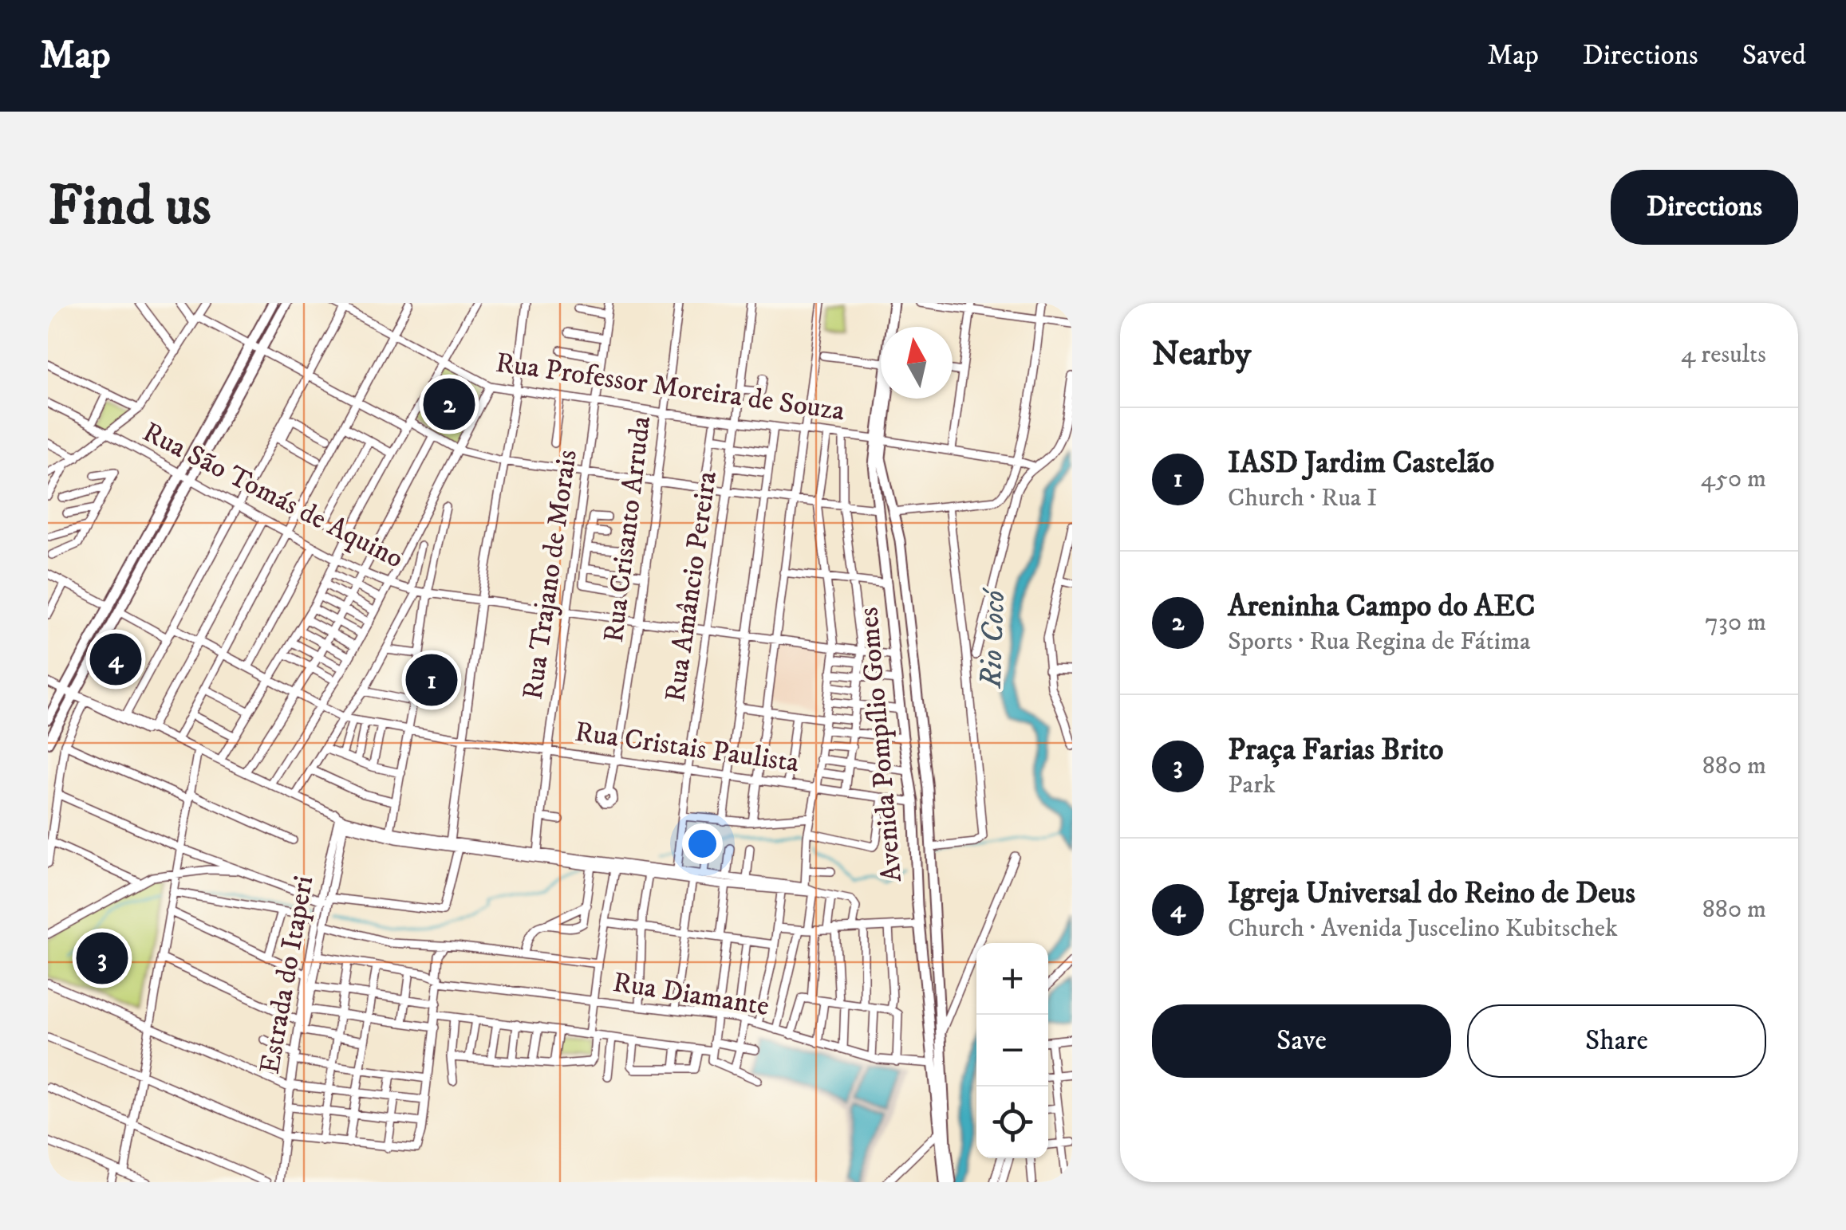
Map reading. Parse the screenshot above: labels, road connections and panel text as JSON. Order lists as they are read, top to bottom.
{
  "streets": {
    "main road": ["Avenida Pompílio Gomes"],
    "street": [
      "Rua Professor Moreira de Souza",
      "Rua São Tomás de Aquino",
      "Rua Crisanto Arruda",
      "Rua Trajano de Morais",
      "Rua Amâncio Pereira",
      "Rua Cristais Paulista",
      "Estrada do Itaperi",
      "Rua Diamante"
    ]
  },
  "crossings": [
    ["Rua Professor Moreira de Souza", "Rua Crisanto Arruda"],
    ["Rua Professor Moreira de Souza", "Rua Trajano de Morais"],
    ["Rua Professor Moreira de Souza", "Rua Amâncio Pereira"],
    ["Rua Professor Moreira de Souza", "Avenida Pompílio Gomes"],
    ["Rua São Tomás de Aquino", "Rua Crisanto Arruda"],
    ["Rua São Tomás de Aquino", "Rua Trajano de Morais"],
    ["Rua São Tomás de Aquino", "Rua Amâncio Pereira"],
    ["Rua São Tomás de Aquino", "Avenida Pompílio Gomes"],
    ["Rua Crisanto Arruda", "Rua Cristais Paulista"],
    ["Rua Trajano de Morais", "Rua Cristais Paulista"],
    ["Rua Amâncio Pereira", "Rua Cristais Paulista"],
    ["Avenida Pompílio Gomes", "Rua Cristais Paulista"],
    ["Avenida Pompílio Gomes", "Rua Diamante"],
    ["Estrada do Itaperi", "Rua Diamante"]
  ],
  "water": ["Rio Cocó"],
  "north": "top",
  "page": {
    "header": "Map",
    "nav": ["Map", "Directions", "Saved"],
    "buttons": [
      "Directions",
      ["Save", "Share"]
    ],
    "title": "Find us",
    "heading": ["Nearby", "4 results"],
    "pins": [
      "2",
      "4",
      "1",
      "3"
    ],
    "list": [
      {
        "mark": "1",
        "name": "IASD Jardim Castelão",
        "note": "Church · Rua I",
        "value": "450 m"
      },
      {
        "mark": "2",
        "name": "Areninha Campo do AEC",
        "note": "Sports · Rua Regina de Fátima",
        "value": "730 m"
      },
      {
        "mark": "3",
        "name": "Praça Farias Brito",
        "note": "Park",
        "value": "880 m"
      },
      {
        "mark": "4",
        "name": "Igreja Universal do Reino de Deus",
        "note": "Church · Avenida Juscelino Kubitschek",
        "value": "880 m"
      }
    ],
    "map_buttons": ["+", "−"]
  }
}
